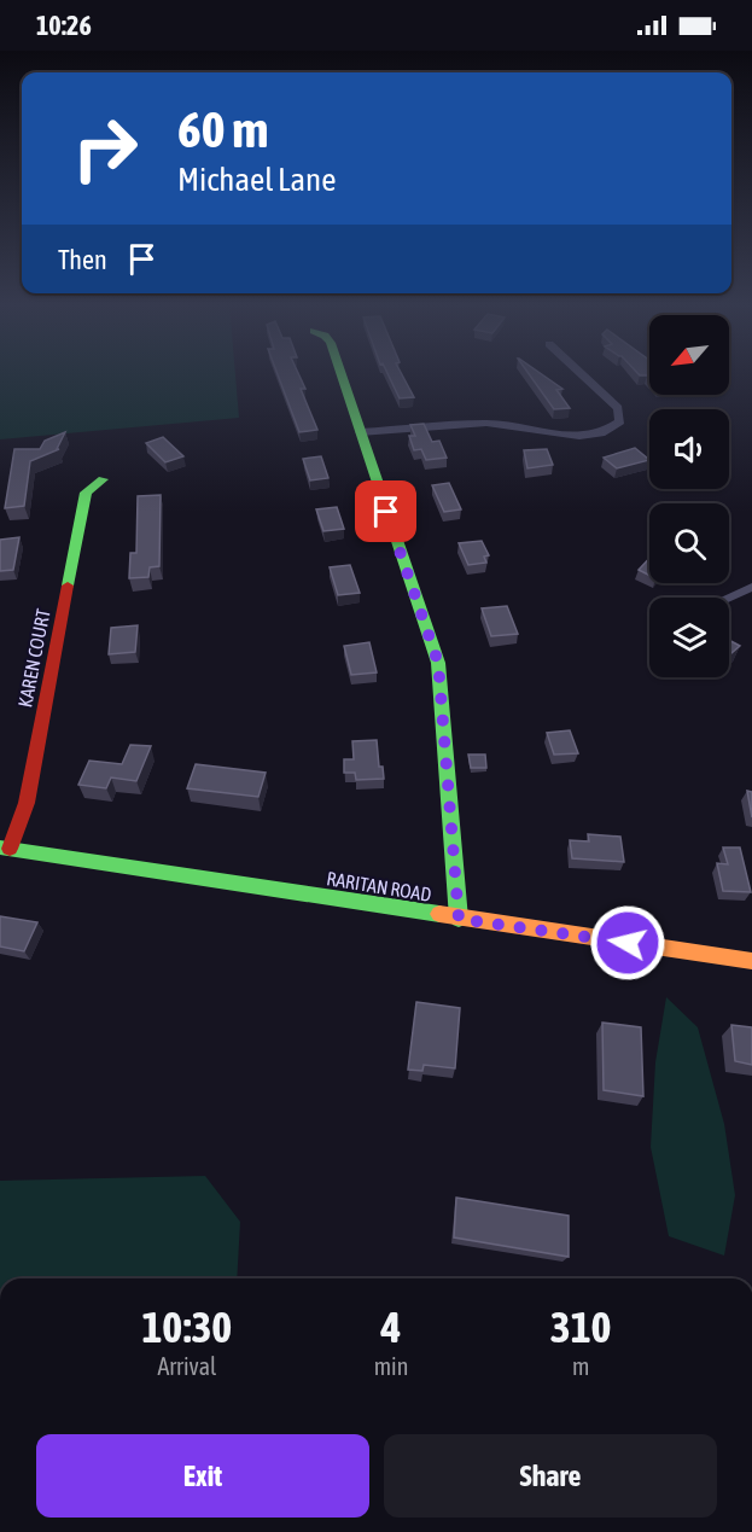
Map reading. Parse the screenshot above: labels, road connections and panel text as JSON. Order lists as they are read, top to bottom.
{
  "streets": {
    "street": ["KAREN COURT", "RARITAN ROAD"]
  },
  "crossings": [
    ["KAREN COURT", "RARITAN ROAD"]
  ],
  "north": "bottom left",
  "page": {
    "status": "10:26",
    "turn": ["60 m", "Michael Lane"],
    "then": "Then",
    "eta": [
      "10:30",
      "Arrival",
      "4",
      "min",
      "310",
      "m"
    ],
    "buttons": ["Exit", "Share"]
  }
}
